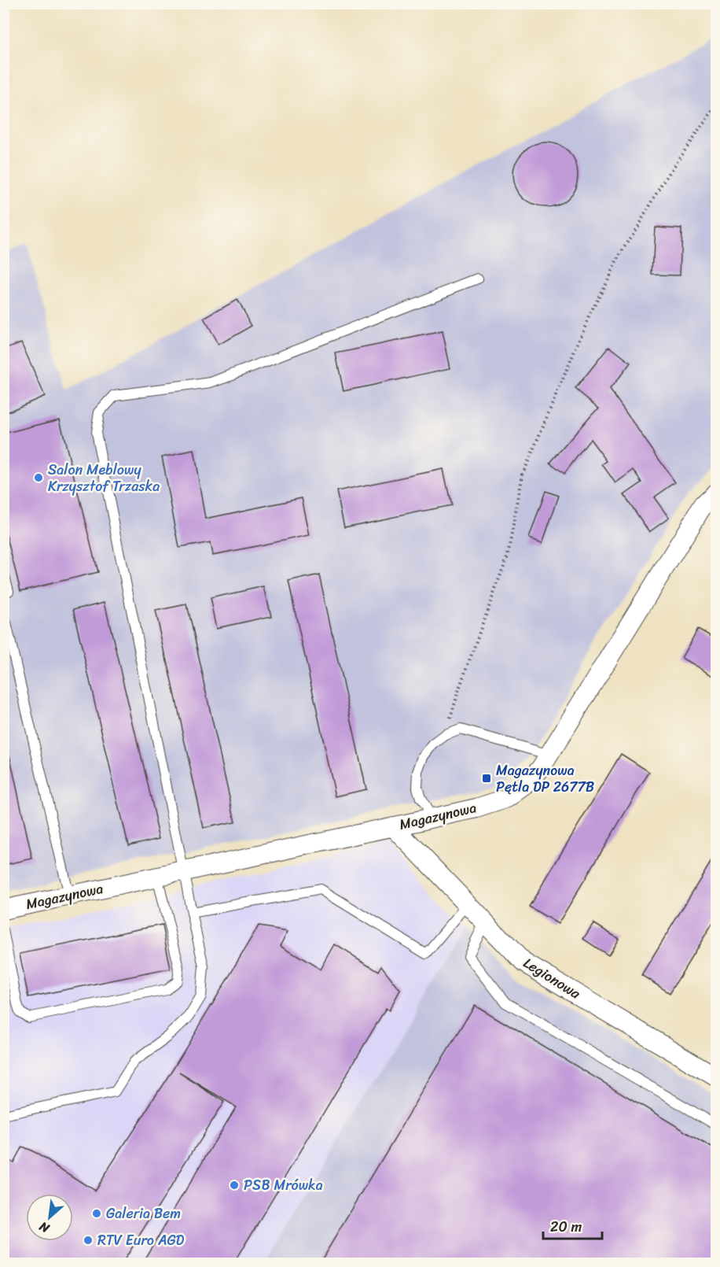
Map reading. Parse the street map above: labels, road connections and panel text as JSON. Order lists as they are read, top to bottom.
{
  "streets": {
    "street": ["Magazynowa", "Legionowa"]
  },
  "crossings": [
    ["Magazynowa", "Legionowa"]
  ],
  "places": {
    "other": [
      "Salon Meblowy Krzysztof Trzaska",
      "PSB Mrówka",
      "Galeria Bem",
      "RTV Euro AGD"
    ],
    "transit": ["Magazynowa Pętla DP 2677B"]
  },
  "scale_bar": "20 m",
  "north": "bottom left"
}
